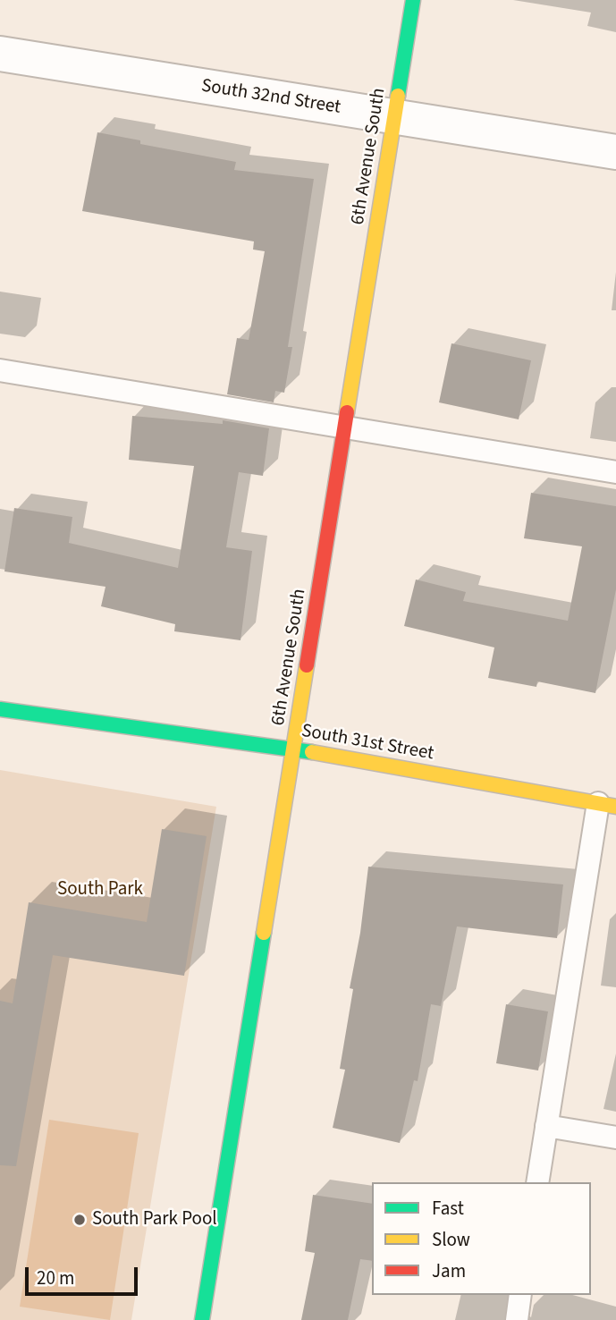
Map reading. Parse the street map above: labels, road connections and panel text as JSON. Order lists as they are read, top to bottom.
{
  "streets": {
    "street": ["South 32nd Street", "6th Avenue South", "South 31st Street"]
  },
  "crossings": [
    ["South 32nd Street", "6th Avenue South"],
    ["6th Avenue South", "South 31st Street"]
  ],
  "parks": ["South Park"],
  "places": ["South Park Pool"],
  "legend": ["Fast", "Slow", "Jam"],
  "scale_bar": "20 m"
}
